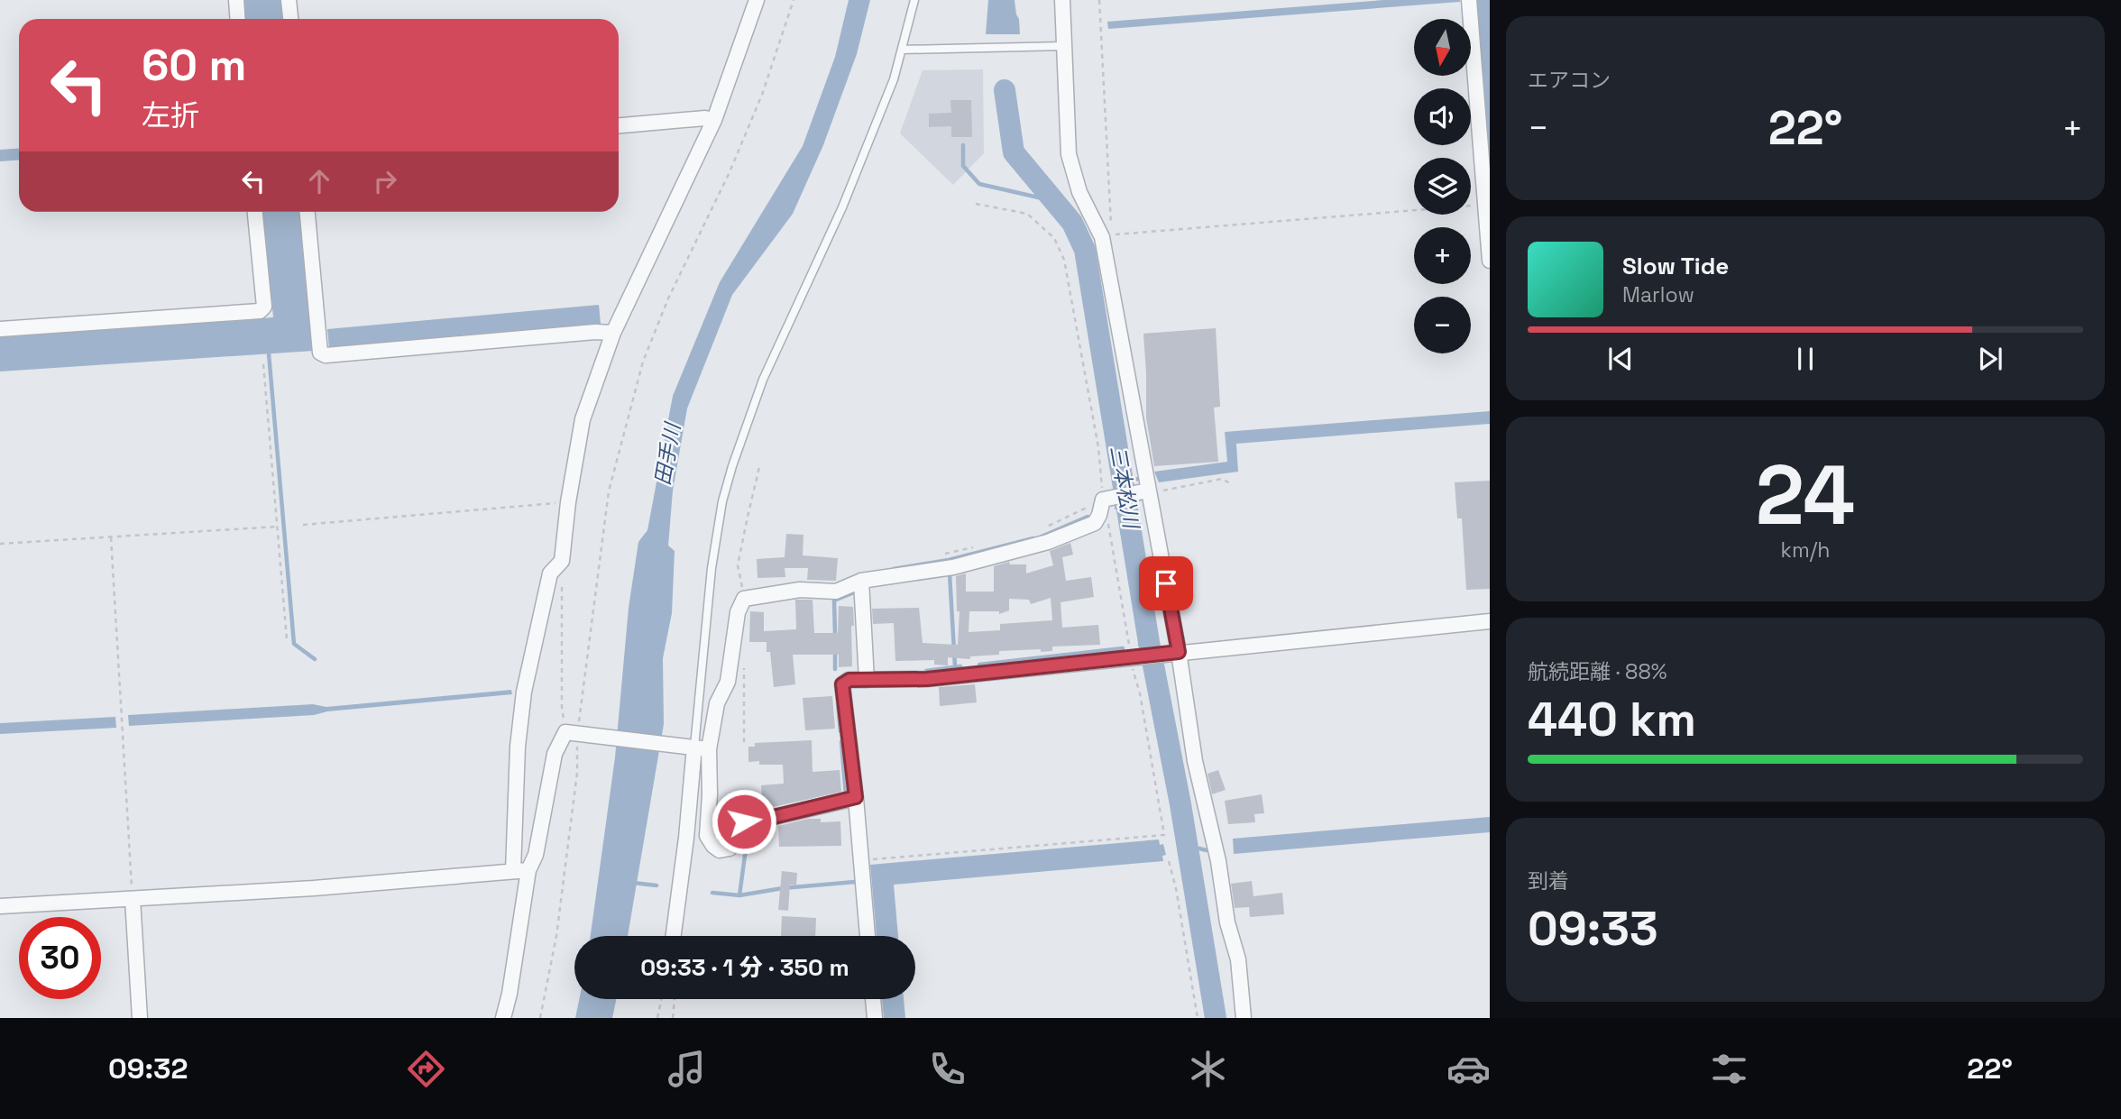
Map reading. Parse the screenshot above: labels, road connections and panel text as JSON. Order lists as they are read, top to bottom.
{
  "water": ["田手川", "三本松川"],
  "north": "bottom",
  "page": {
    "tile": [
      "エアコン",
      ["24", "km/h"],
      ["航続距離 · 88%", "440 km"],
      ["到着", "09:33"]
    ],
    "map_buttons": ["+", "−"],
    "turn": ["60 m", "左折"],
    "heat": ["−", "22°", "+"],
    "song": ["Slow Tide", "Marlow"],
    "limit": "30",
    "trip": "09:33 · 1 分 · 350 m",
    "tabs": ["09:32", "22°"]
  }
}
